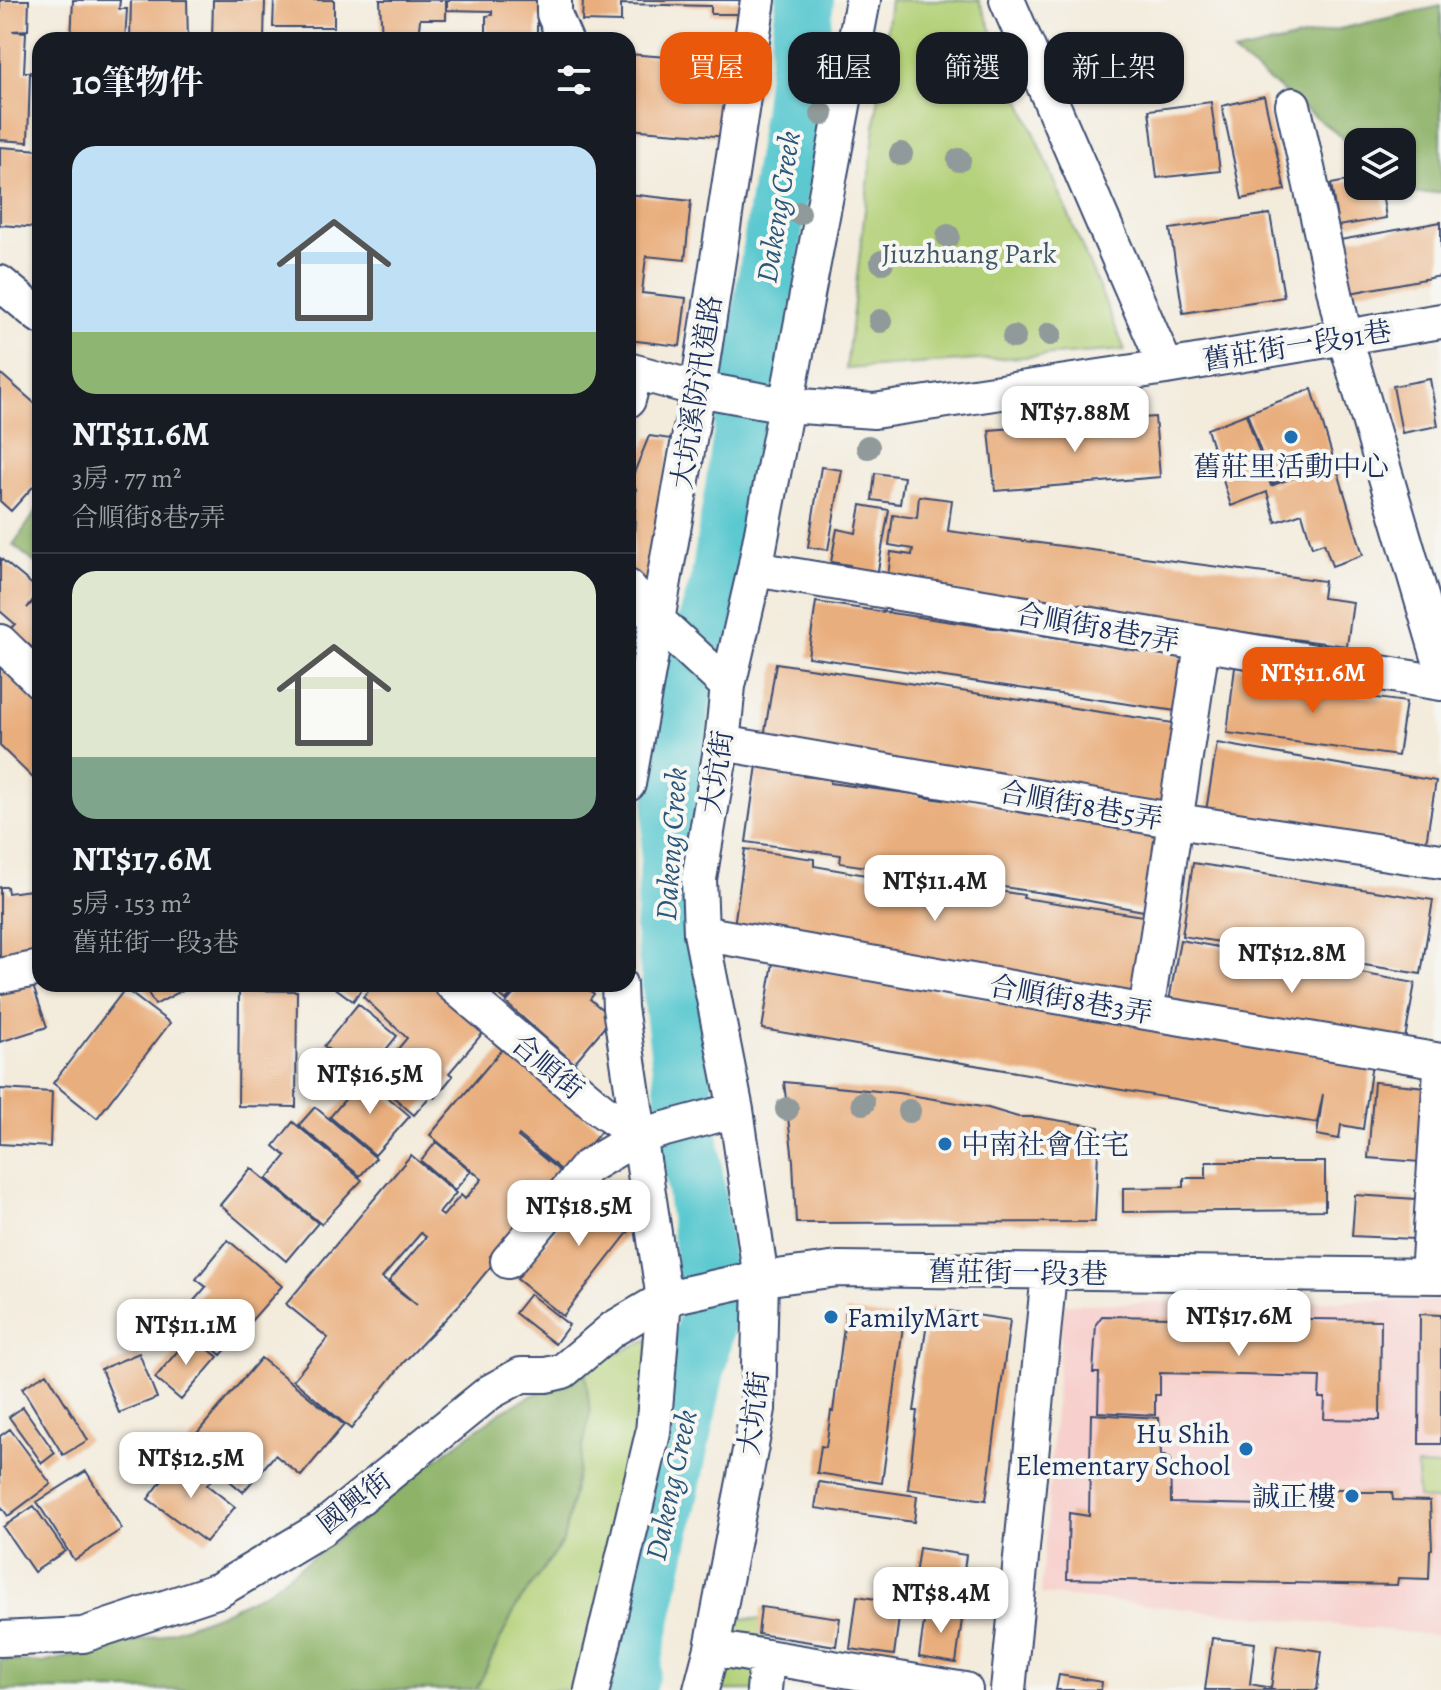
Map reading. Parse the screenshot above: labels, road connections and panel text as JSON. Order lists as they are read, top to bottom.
{
  "streets": {
    "street": [
      "舊莊街一段91巷",
      "大坑溪防汛道路",
      "合順街8巷7弄",
      "大坑街",
      "合順街8巷5弄",
      "合順街8巷3弄",
      "合順街",
      "舊莊街一段3巷",
      "國興街"
    ]
  },
  "crossings": [
    ["舊莊街一段91巷", "大坑溪防汛道路"],
    ["舊莊街一段91巷", "大坑街"],
    ["合順街8巷7弄", "大坑街"],
    ["大坑街", "合順街8巷5弄"],
    ["大坑街", "合順街8巷3弄"],
    ["大坑街", "舊莊街一段3巷"],
    ["舊莊街一段3巷", "國興街"]
  ],
  "water": ["Dakeng Creek"],
  "parks": ["Jiuzhuang Park"],
  "places": [
    "舊莊里活動中心",
    "中南社會住宅",
    "FamilyMart",
    "Hu Shih Elementary School",
    "誠正樓"
  ],
  "page": {
    "chip": [
      "買屋",
      "租屋",
      "篩選",
      "新上架"
    ],
    "heading": "10筆物件",
    "list": [
      {
        "name": "NT$11.6M",
        "note": "3房 · 77 m² · 合順街8巷7弄"
      },
      {
        "name": "NT$17.6M",
        "note": "5房 · 153 m² · 舊莊街一段3巷"
      }
    ],
    "price": [
      "NT$7.88M",
      "NT$11.6M",
      "NT$11.4M",
      "NT$12.8M",
      "NT$16.5M",
      "NT$18.5M",
      "NT$17.6M",
      "NT$11.1M",
      "NT$12.5M",
      "NT$8.4M"
    ]
  }
}
